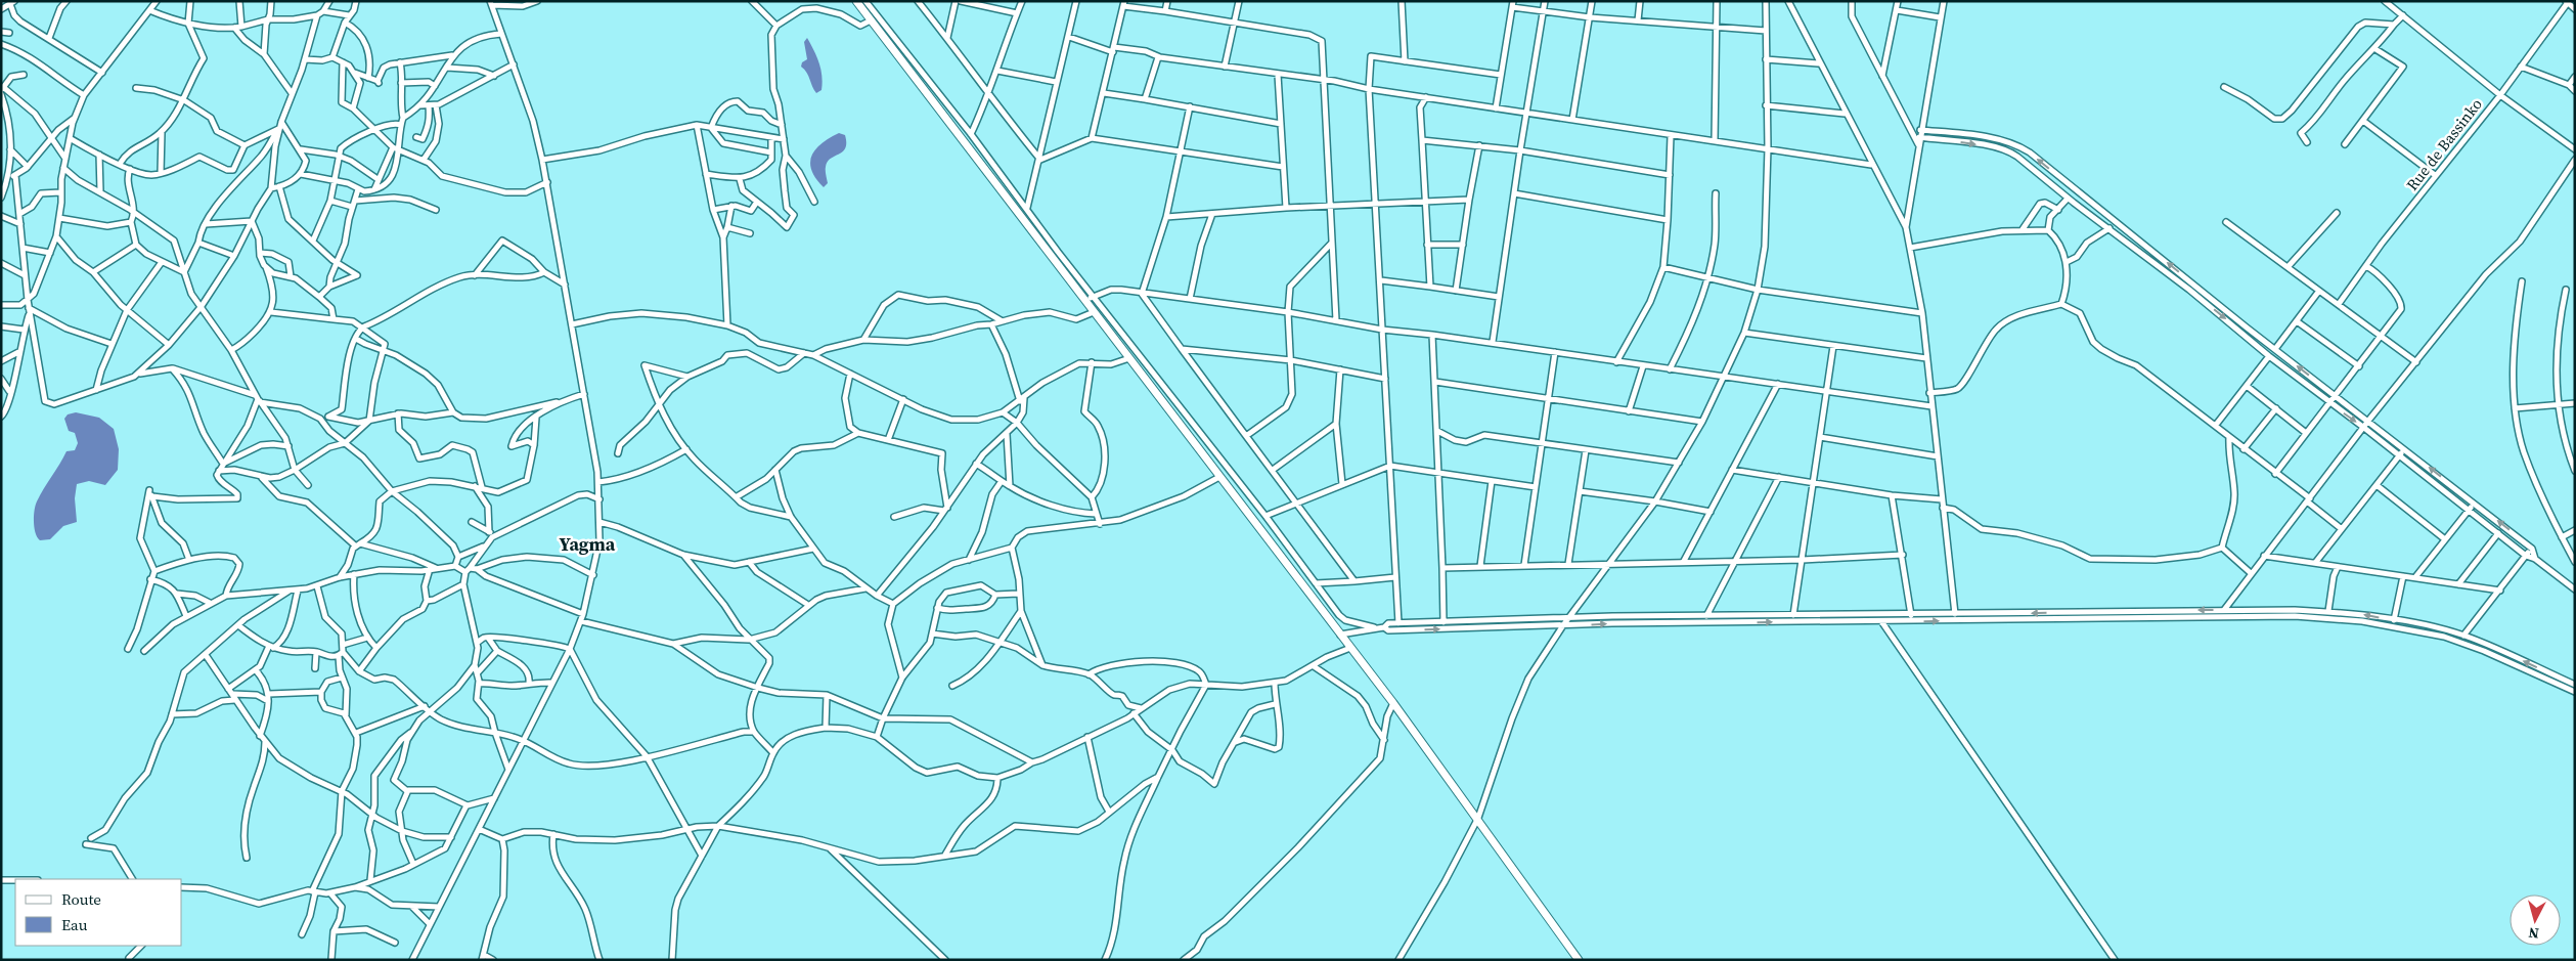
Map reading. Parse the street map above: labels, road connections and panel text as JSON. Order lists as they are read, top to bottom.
{
  "streets": {
    "street": ["Rue de Bassinko"]
  },
  "districts": ["Yagma"],
  "legend": ["Route", "Eau"],
  "north": "bottom"
}
